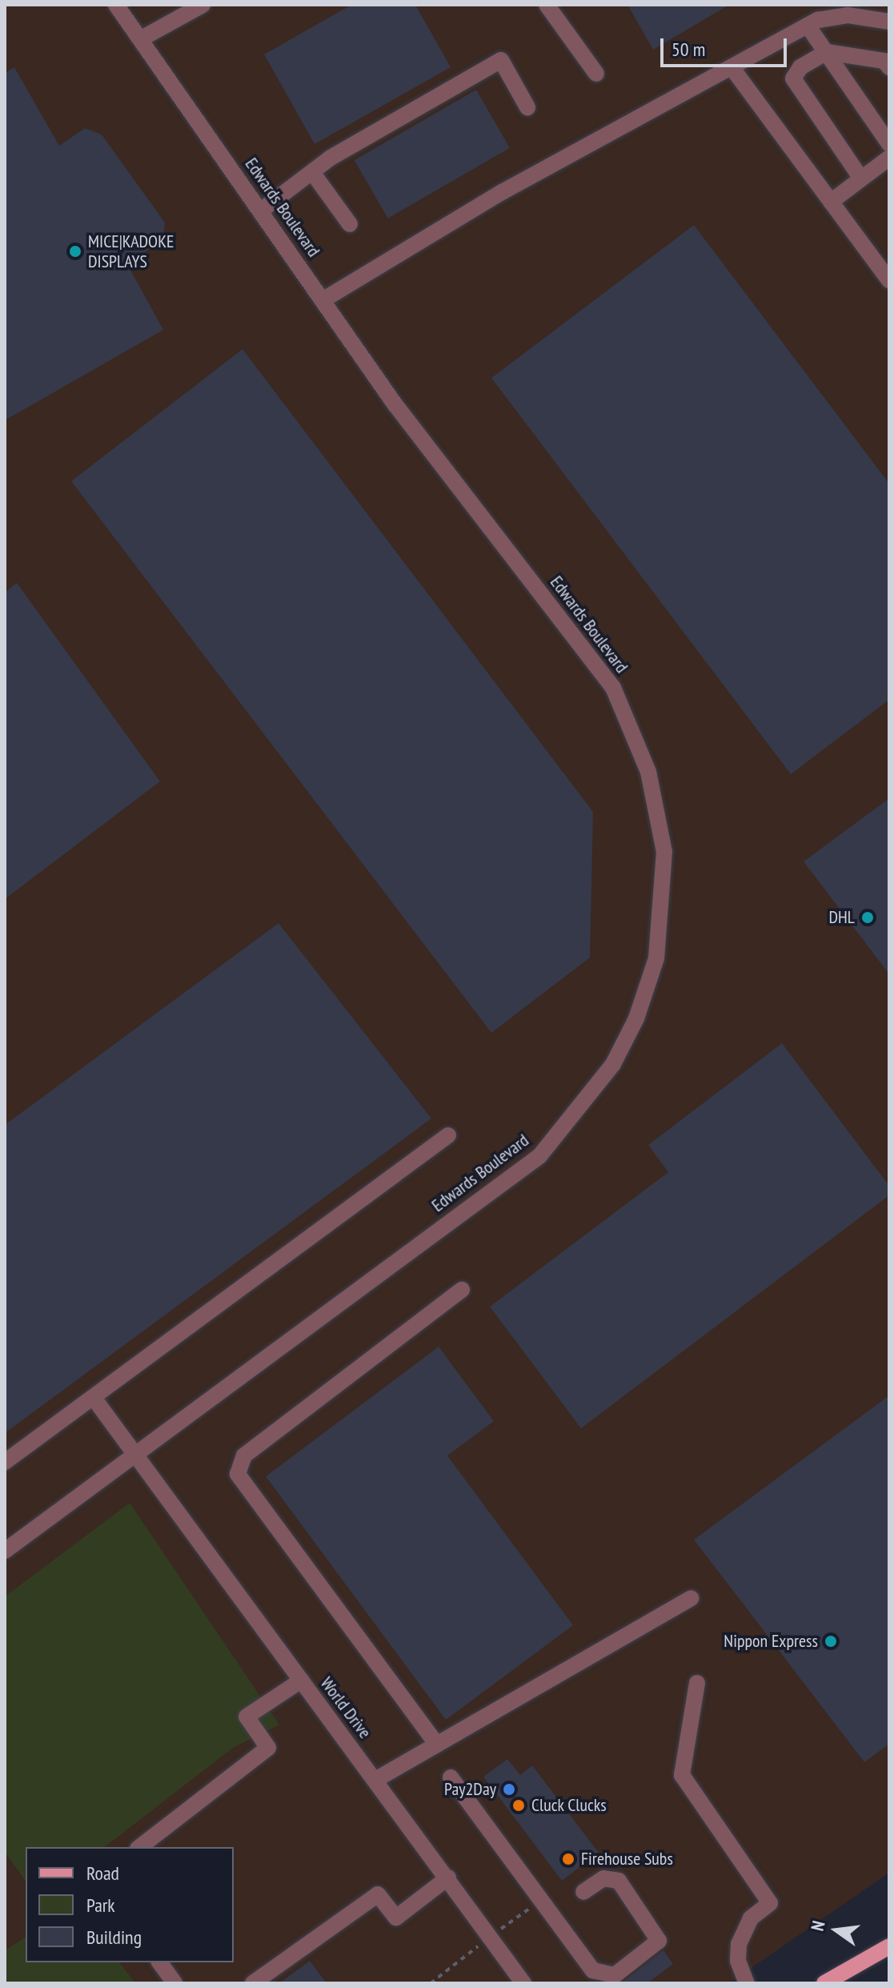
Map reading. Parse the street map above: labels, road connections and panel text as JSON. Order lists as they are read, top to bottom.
{
  "streets": {
    "street": ["Edwards Boulevard", "World Drive"]
  },
  "crossings": [
    ["Edwards Boulevard", "World Drive"]
  ],
  "places": [
    "MICE|KADOKE DISPLAYS",
    "DHL",
    "Nippon Express",
    "Pay2Day",
    "Cluck Clucks",
    "Firehouse Subs"
  ],
  "legend": ["Road", "Park", "Building"],
  "scale_bar": "50 m",
  "north": "left"
}
